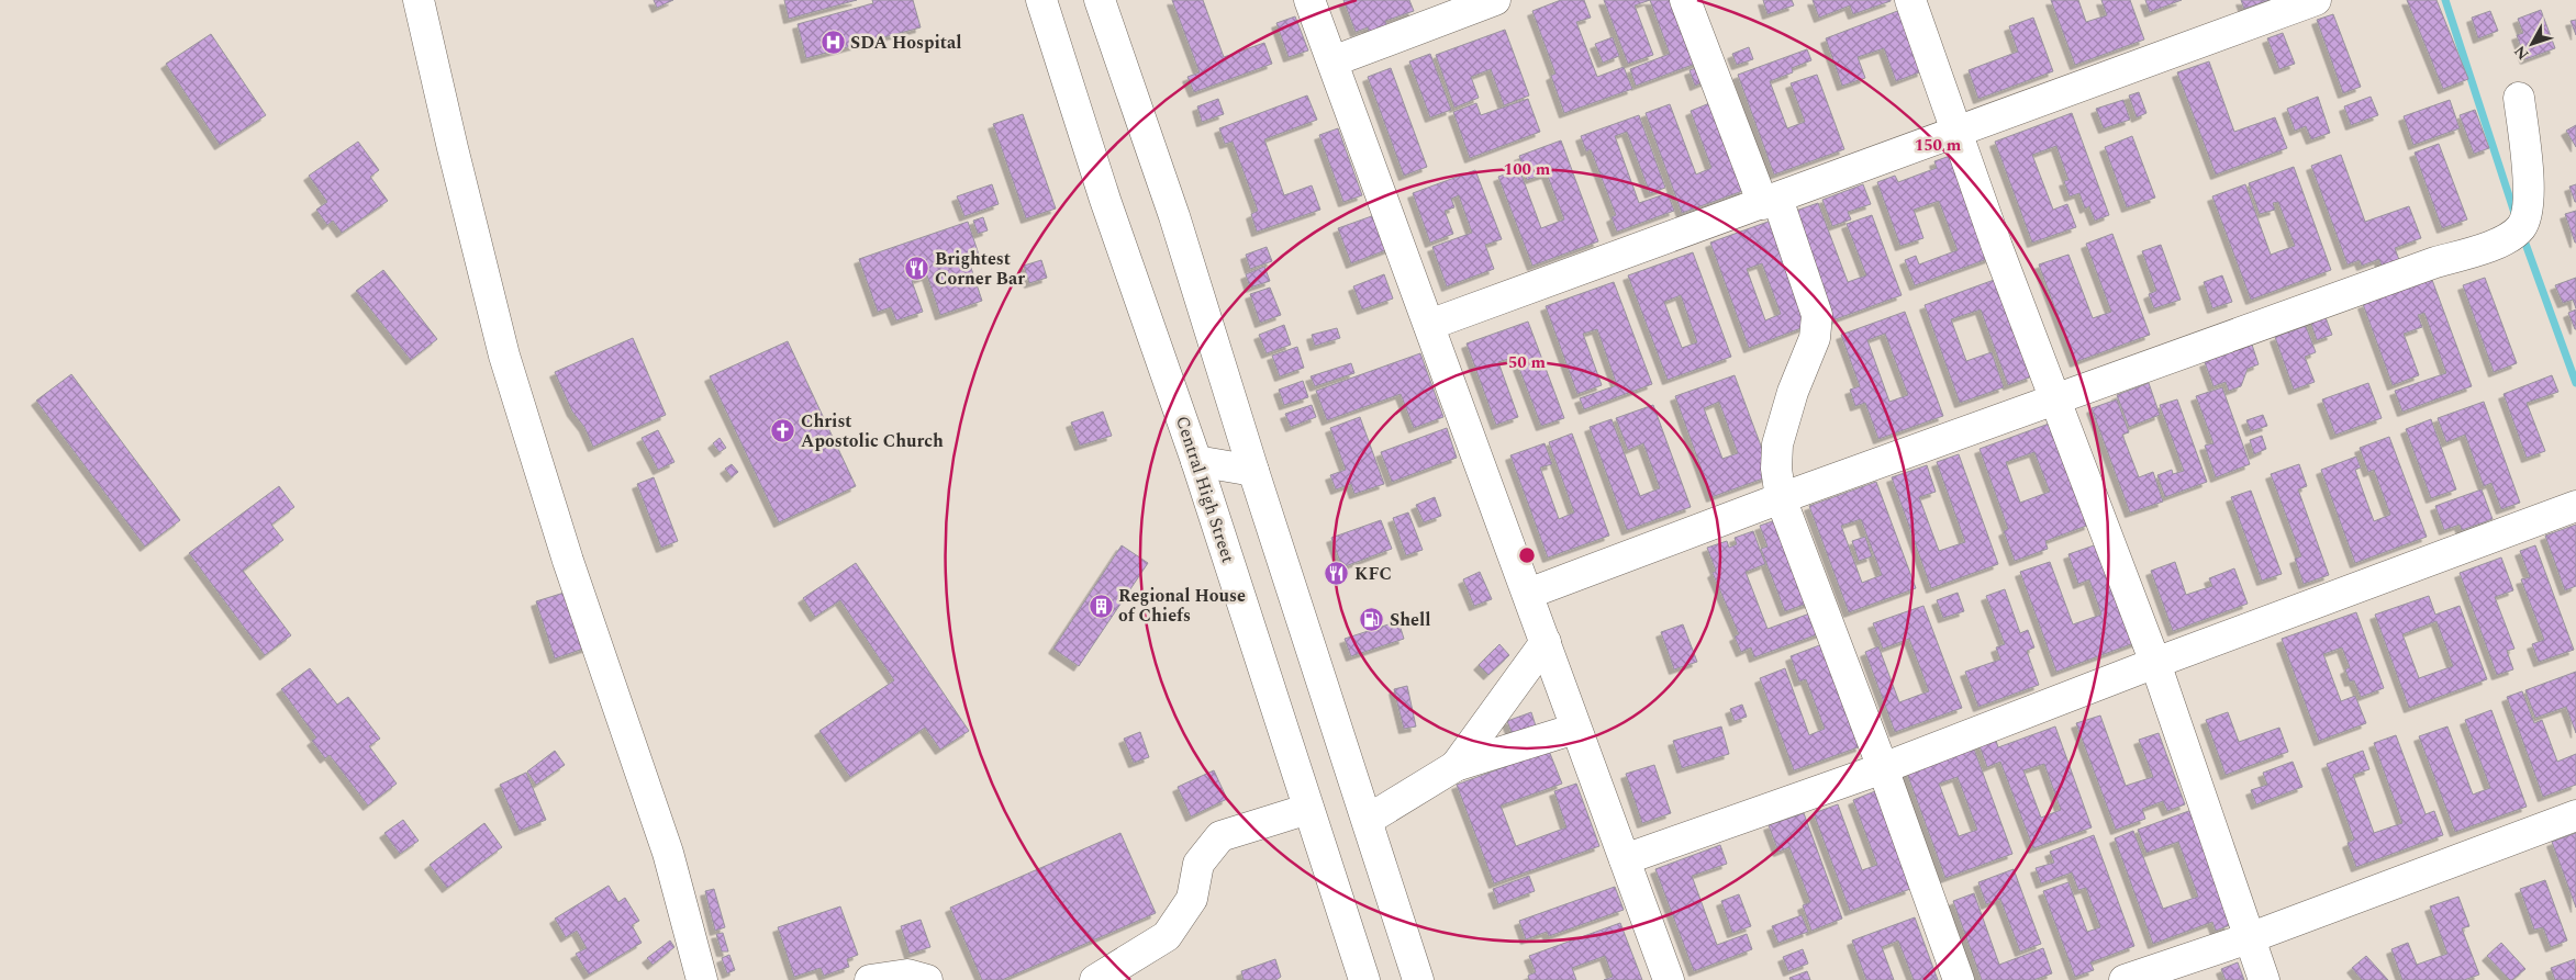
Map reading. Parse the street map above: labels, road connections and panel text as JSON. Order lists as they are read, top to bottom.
{
  "streets": {
    "main road": ["Central High Street"]
  },
  "places": {
    "hospital": ["SDA Hospital"],
    "restaurant": ["Brightest Corner Bar", "KFC"],
    "church": ["Christ Apostolic Church"],
    "building": ["Regional House of Chiefs"],
    "fuel station": ["Shell"]
  },
  "north": "bottom left",
  "rings": ["150 m", "100 m", "50 m"]
}
